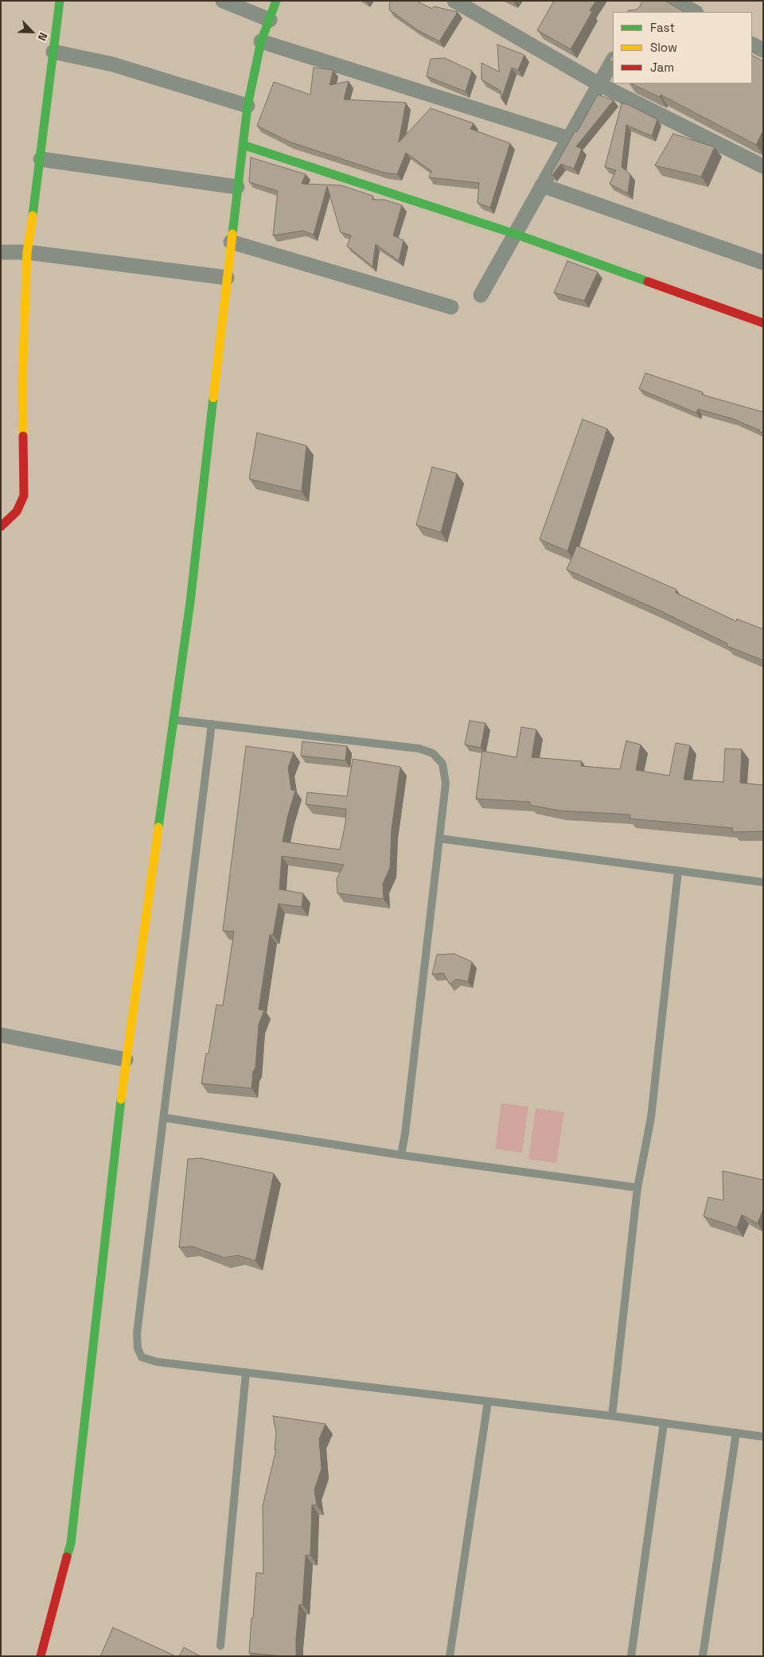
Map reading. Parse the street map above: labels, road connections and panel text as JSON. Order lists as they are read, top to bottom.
{
  "legend": ["Fast", "Slow", "Jam"],
  "north": "bottom right"
}
